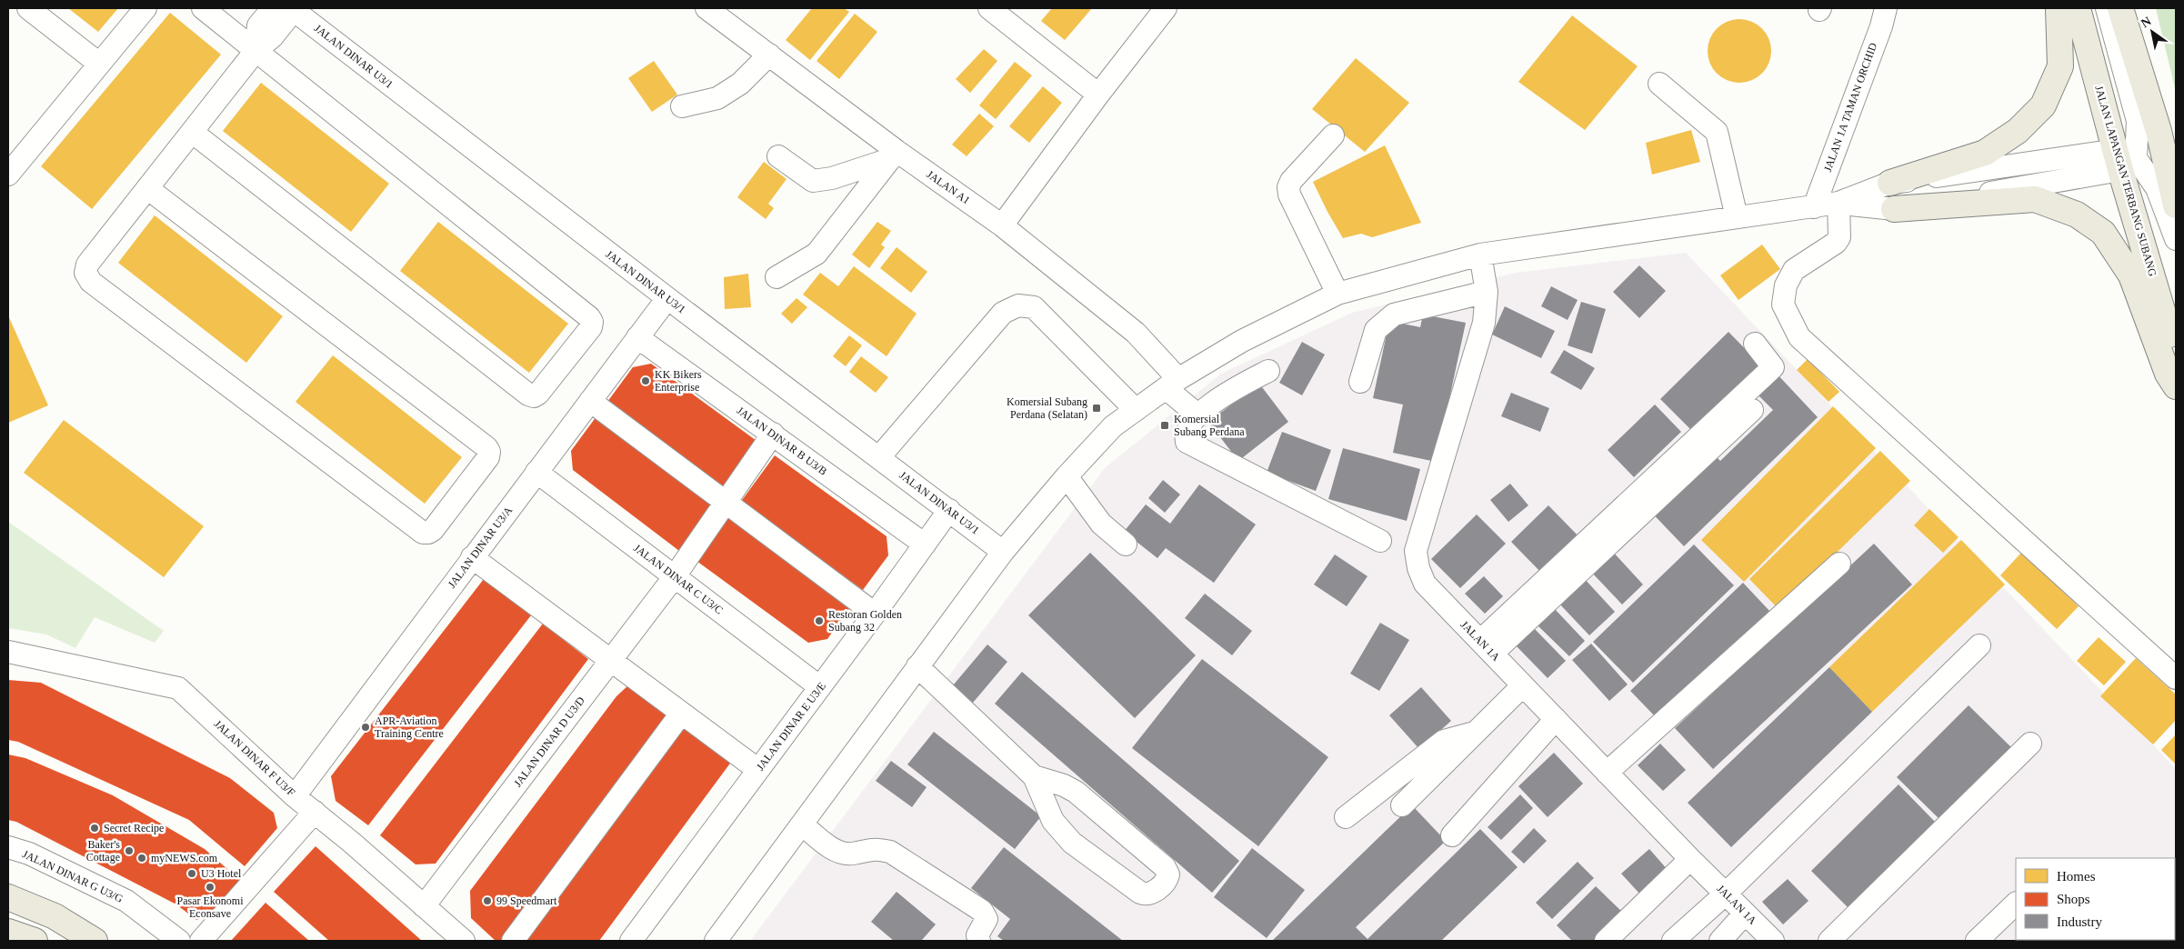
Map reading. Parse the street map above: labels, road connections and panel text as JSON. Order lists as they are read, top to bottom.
{
  "streets": {
    "main road": ["JALAN LAPANGAN TERBANG SUBANG"],
    "street": [
      "JALAN DINAR U3/1",
      "JALAN 1A TAMAN ORCHID",
      "JALAN A1",
      "JALAN DINAR B U3/B",
      "JALAN DINAR U3/A",
      "JALAN DINAR C U3/C",
      "JALAN 1A",
      "JALAN DINAR E U3/E",
      "JALAN DINAR D U3/D",
      "JALAN DINAR F U3/F",
      "JALAN DINAR G U3/G"
    ]
  },
  "crossings": [
    ["JALAN DINAR U3/1", "JALAN DINAR U3/A"],
    ["JALAN DINAR U3/1", "JALAN DINAR E U3/E"],
    ["JALAN DINAR B U3/B", "JALAN DINAR U3/A"],
    ["JALAN DINAR B U3/B", "JALAN DINAR E U3/E"],
    ["JALAN DINAR B U3/B", "JALAN DINAR D U3/D"],
    ["JALAN DINAR U3/A", "JALAN DINAR C U3/C"],
    ["JALAN DINAR U3/A", "JALAN DINAR F U3/F"],
    ["JALAN DINAR C U3/C", "JALAN DINAR E U3/E"],
    ["JALAN DINAR C U3/C", "JALAN DINAR D U3/D"],
    ["JALAN DINAR D U3/D", "JALAN DINAR F U3/F"]
  ],
  "places": {
    "other": [
      "KK Bikers Enterprise",
      "Restoran Golden Subang 32",
      "APR-Aviation Training Centre",
      "Secret Recipe",
      "Baker's Cottage",
      "myNEWS.com",
      "U3 Hotel",
      "Pasar Ekonomi Econsave",
      "99 Speedmart"
    ],
    "transit": ["Komersial Subang Perdana (Selatan)", "Komersial Subang Perdana"]
  },
  "legend": ["Homes", "Shops", "Industry"],
  "north": "top left"
}
